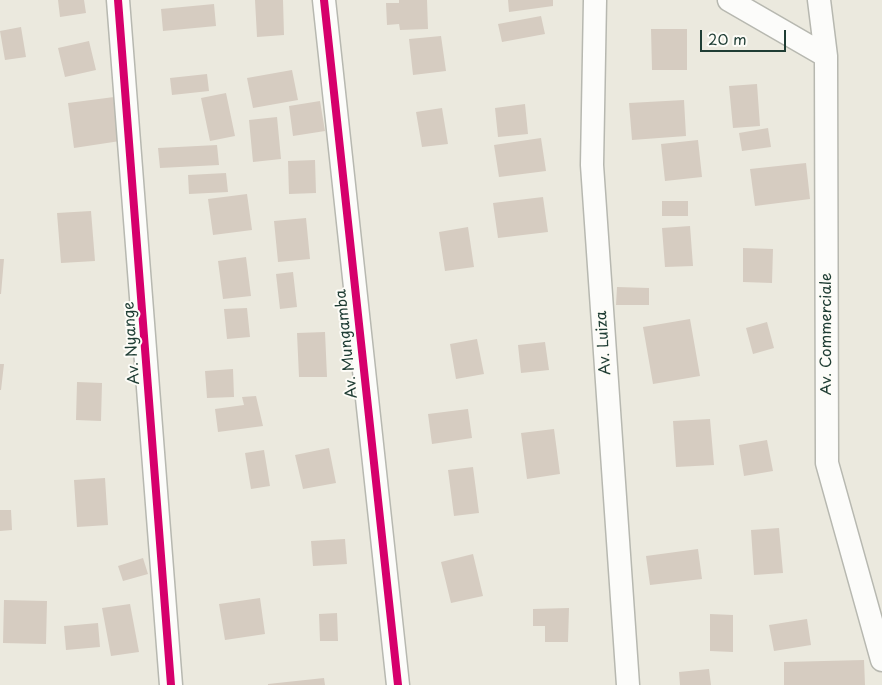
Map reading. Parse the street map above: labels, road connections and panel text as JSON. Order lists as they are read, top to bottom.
{
  "streets": {
    "street": [
      "Av. Commerciale",
      "Av. Nyange",
      "Av. Luiza",
      "Av. Mungamba"
    ]
  },
  "scale_bar": "20 m"
}
